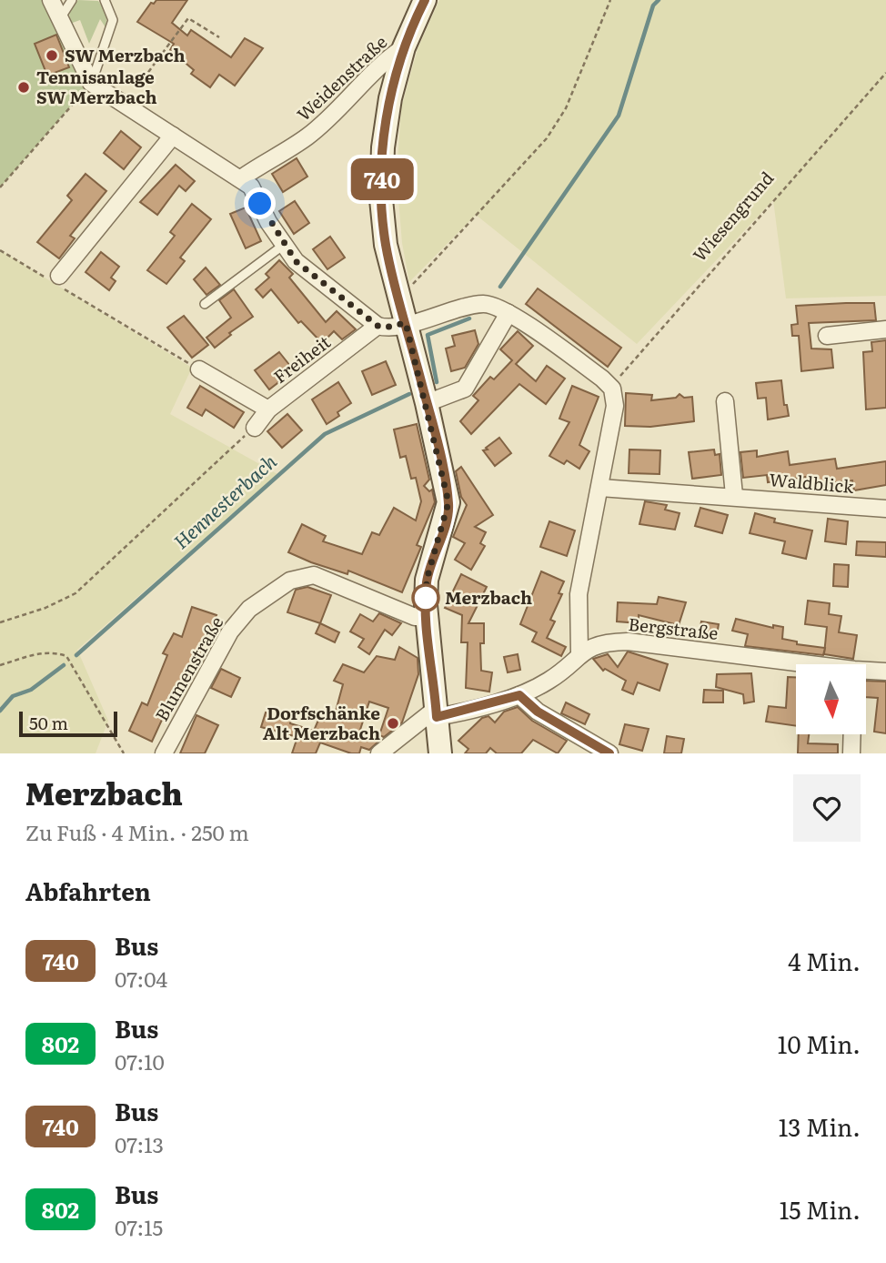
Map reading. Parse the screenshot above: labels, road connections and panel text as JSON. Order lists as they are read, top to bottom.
{
  "streets": {
    "street": [
      "Weidenstraße",
      "Freiheit",
      "Waldblick",
      "Bergstraße",
      "Blumenstraße"
    ],
    "path": ["Wiesengrund"]
  },
  "water": ["Hennesterbach"],
  "places": [
    "SW Merzbach",
    "Tennisanlage SW Merzbach",
    "Merzbach",
    "Dorfschänke Alt Merzbach"
  ],
  "lines": ["bus line 740"],
  "scale_bar": "50 m",
  "north": "bottom",
  "page": {
    "on_map": "740",
    "scale": "50 m",
    "heading": [
      ["Merzbach", "Zu Fuß · 4 Min. · 250 m"],
      "Abfahrten"
    ],
    "list": [
      {
        "mark": "740",
        "name": "Bus",
        "note": "07:04",
        "value": "4 Min."
      },
      {
        "mark": "802",
        "name": "Bus",
        "note": "07:10",
        "value": "10 Min."
      },
      {
        "mark": "740",
        "name": "Bus",
        "note": "07:13",
        "value": "13 Min."
      },
      {
        "mark": "802",
        "name": "Bus",
        "note": "07:15",
        "value": "15 Min."
      }
    ]
  }
}
